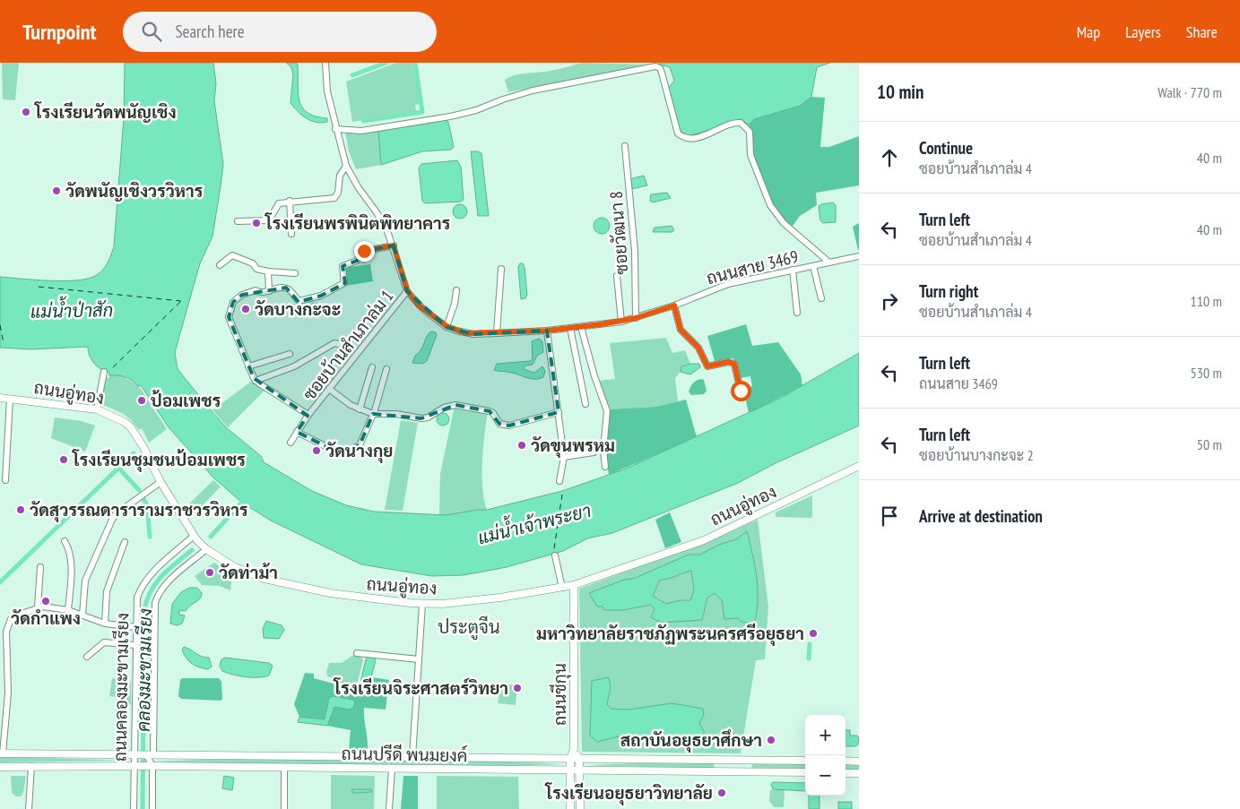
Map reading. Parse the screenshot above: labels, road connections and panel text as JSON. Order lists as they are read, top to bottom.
{
  "streets": {
    "main road": ["ถนนอู่ทอง", "ถนนชีกุน", "ถนนปรีดี พนมยงค์"],
    "street": [
      "ซอยวัฒนา 8",
      "ถนนสาย 3469",
      "ซอยบ้านสำเภาล่ม 1",
      "ถนนคลองมะขามเรียง"
    ]
  },
  "crossings": [
    ["ซอยวัฒนา 8", "ถนนสาย 3469"],
    ["ถนนสาย 3469", "ซอยบ้านสำเภาล่ม 1"],
    ["ถนนอู่ทอง", "ถนนคลองมะขามเรียง"],
    ["ถนนอู่ทอง", "ถนนชีกุน"],
    ["ถนนคลองมะขามเรียง", "ถนนปรีดี พนมยงค์"],
    ["ถนนชีกุน", "ถนนปรีดี พนมยงค์"]
  ],
  "districts": ["ประตูจีน"],
  "water": ["แม่น้ำป่าสัก", "แม่น้ำเจ้าพระยา", "คลองมะขามเรียง"],
  "places": [
    "โรงเรียนวัดพนัญเชิง",
    "วัดพนัญเชิงวรวิหาร",
    "โรงเรียนพรพินิตพิทยาคาร",
    "วัดบางกะจะ",
    "ป้อมเพชร",
    "วัดขุนพรหม",
    "วัดนางกุย",
    "โรงเรียนชุมชนป้อมเพชร",
    "วัดสุวรรณดารารามราชวรวิหาร",
    "วัดท่าม้า",
    "วัดกำแพง",
    "มหาวิทยาลัยราชภัฏพระนครศรีอยุธยา",
    "โรงเรียนจิระศาสตร์วิทยา",
    "สถาบันอยุธยาศึกษา",
    "โรงเรียนอยุธยาวิทยาลัย"
  ],
  "page": {
    "header": "Turnpoint",
    "search": "Search here",
    "nav": ["Map", "Layers", "Share"],
    "heading": ["10 min", "Walk · 770 m"],
    "list": [
      ["Continue", "ซอยบ้านสำเภาล่ม 4", "40 m"],
      ["Turn left", "ซอยบ้านสำเภาล่ม 4", "40 m"],
      ["Turn right", "ซอยบ้านสำเภาล่ม 4", "110 m"],
      ["Turn left", "ถนนสาย 3469", "530 m"],
      ["Turn left", "ซอยบ้านบางกะจะ 2", "50 m"],
      "Arrive at destination"
    ],
    "map_buttons": ["+", "−"]
  }
}
